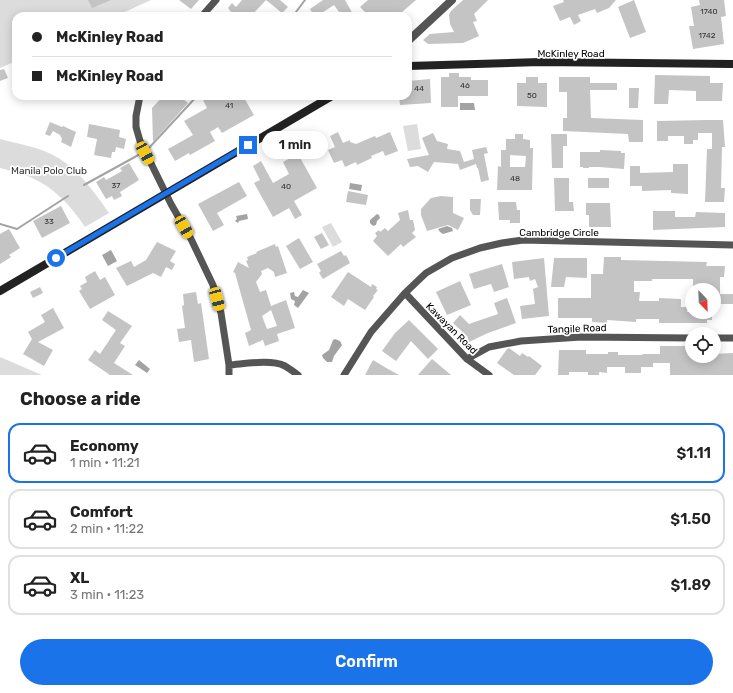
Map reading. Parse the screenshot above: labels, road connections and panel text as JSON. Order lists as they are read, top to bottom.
{
  "streets": {
    "main road": ["McKinley Road"],
    "street": ["Cambridge Circle", "Kawayan Road", "Tangile Road"]
  },
  "crossings": [
    ["Cambridge Circle", "Kawayan Road"],
    ["Kawayan Road", "Tangile Road"]
  ],
  "parks": ["Manila Polo Club"],
  "house_numbers": [
    "1740",
    "1742",
    "46",
    "44",
    "50",
    "41",
    "48",
    "37",
    "40",
    "33"
  ],
  "north": "bottom right",
  "page": {
    "banner": ["McKinley Road", "McKinley Road"],
    "bubble": "1 min",
    "heading": "Choose a ride",
    "list": [
      {
        "name": "Economy",
        "note": "1 min · 11:21",
        "value": "$1.11"
      },
      {
        "name": "Comfort",
        "note": "2 min · 11:22",
        "value": "$1.50"
      },
      {
        "name": "XL",
        "note": "3 min · 11:23",
        "value": "$1.89"
      }
    ],
    "buttons": "Confirm"
  }
}
